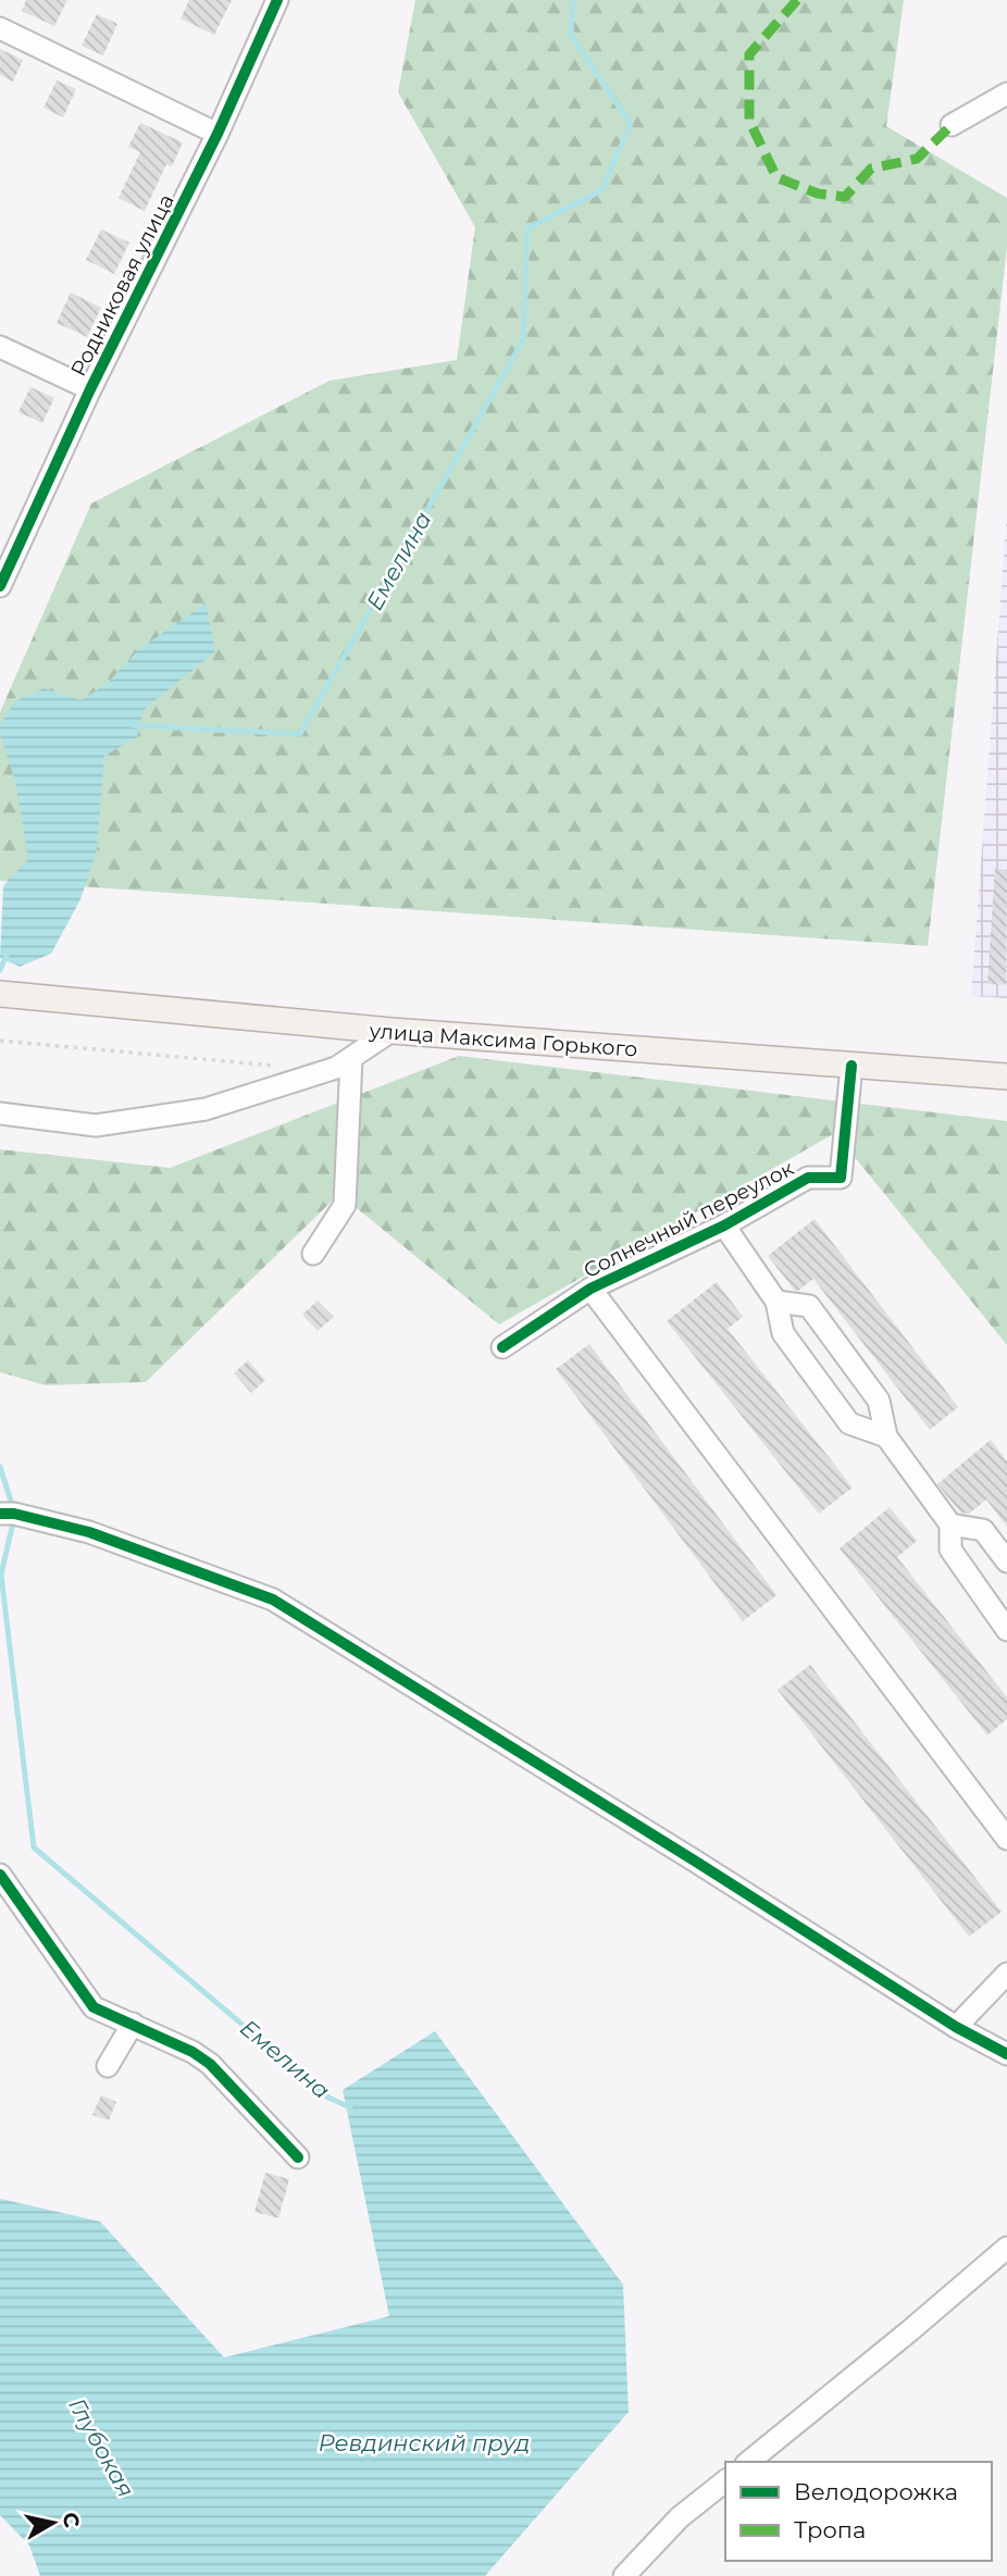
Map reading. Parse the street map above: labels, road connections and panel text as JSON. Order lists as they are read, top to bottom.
{
  "streets": {
    "main road": ["улица Максима Горького"],
    "street": ["Родниковая улица", "Солнечный переулок"]
  },
  "crossings": [
    ["улица Максима Горького", "Солнечный переулок"]
  ],
  "water": ["Емелина", "Ревдинский пруд", "Глубокая"],
  "legend": ["Велодорожка", "Тропа"],
  "north": "right"
}
